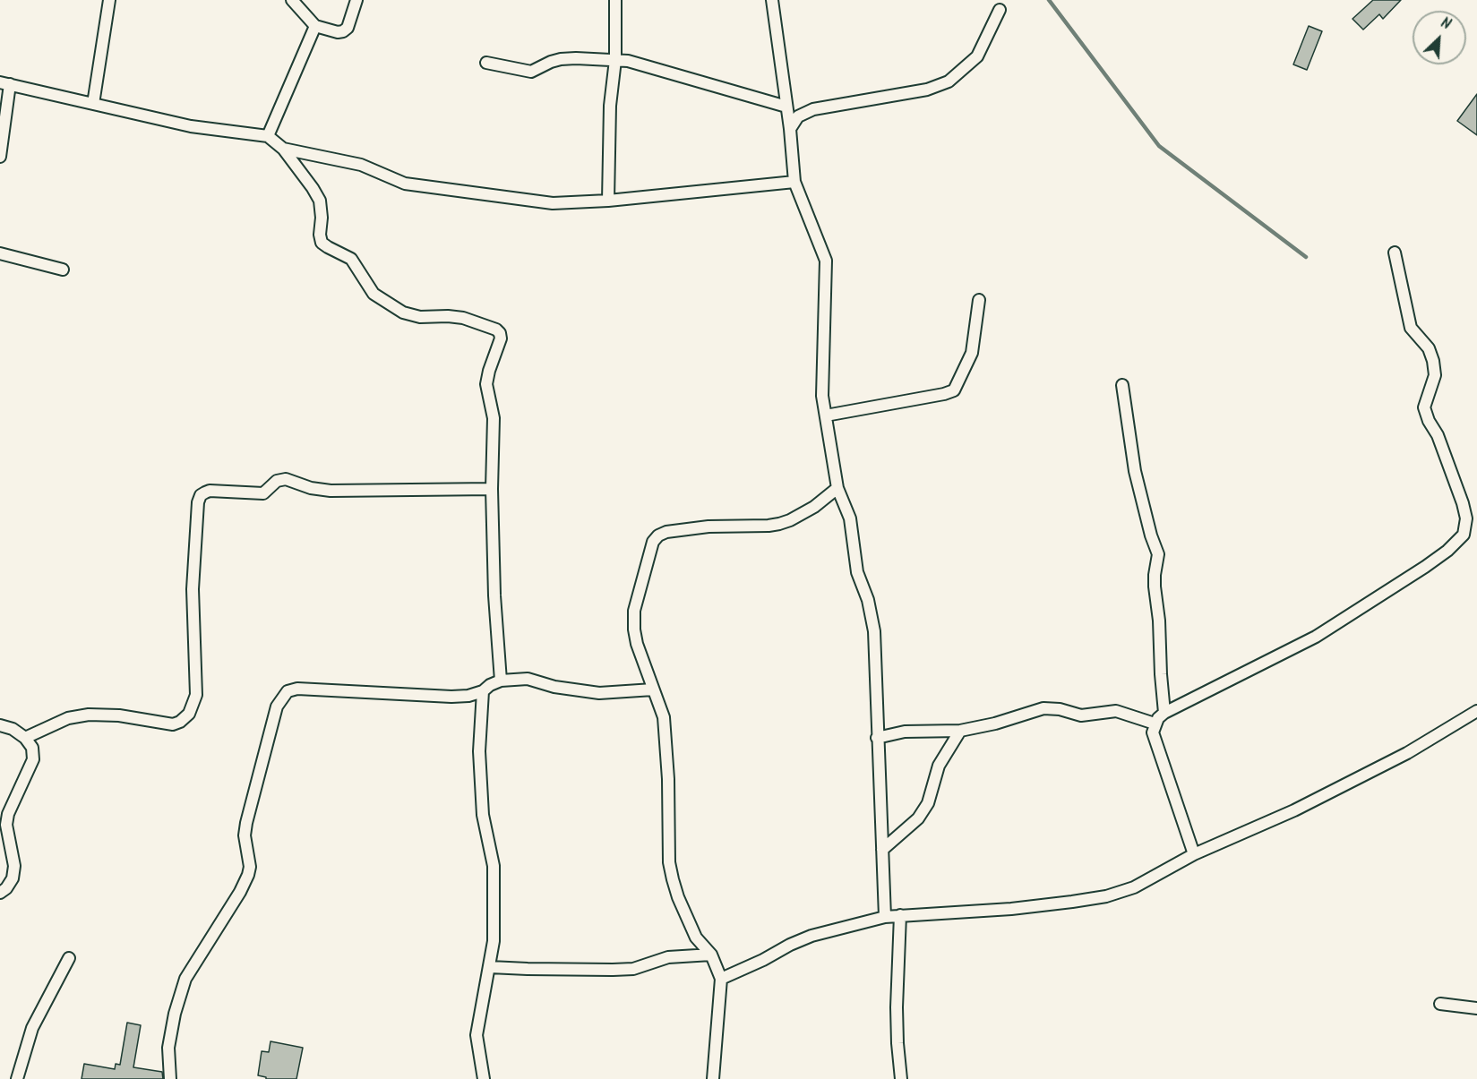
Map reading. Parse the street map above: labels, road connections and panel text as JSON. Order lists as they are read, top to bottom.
{
  "north": "top right"
}
